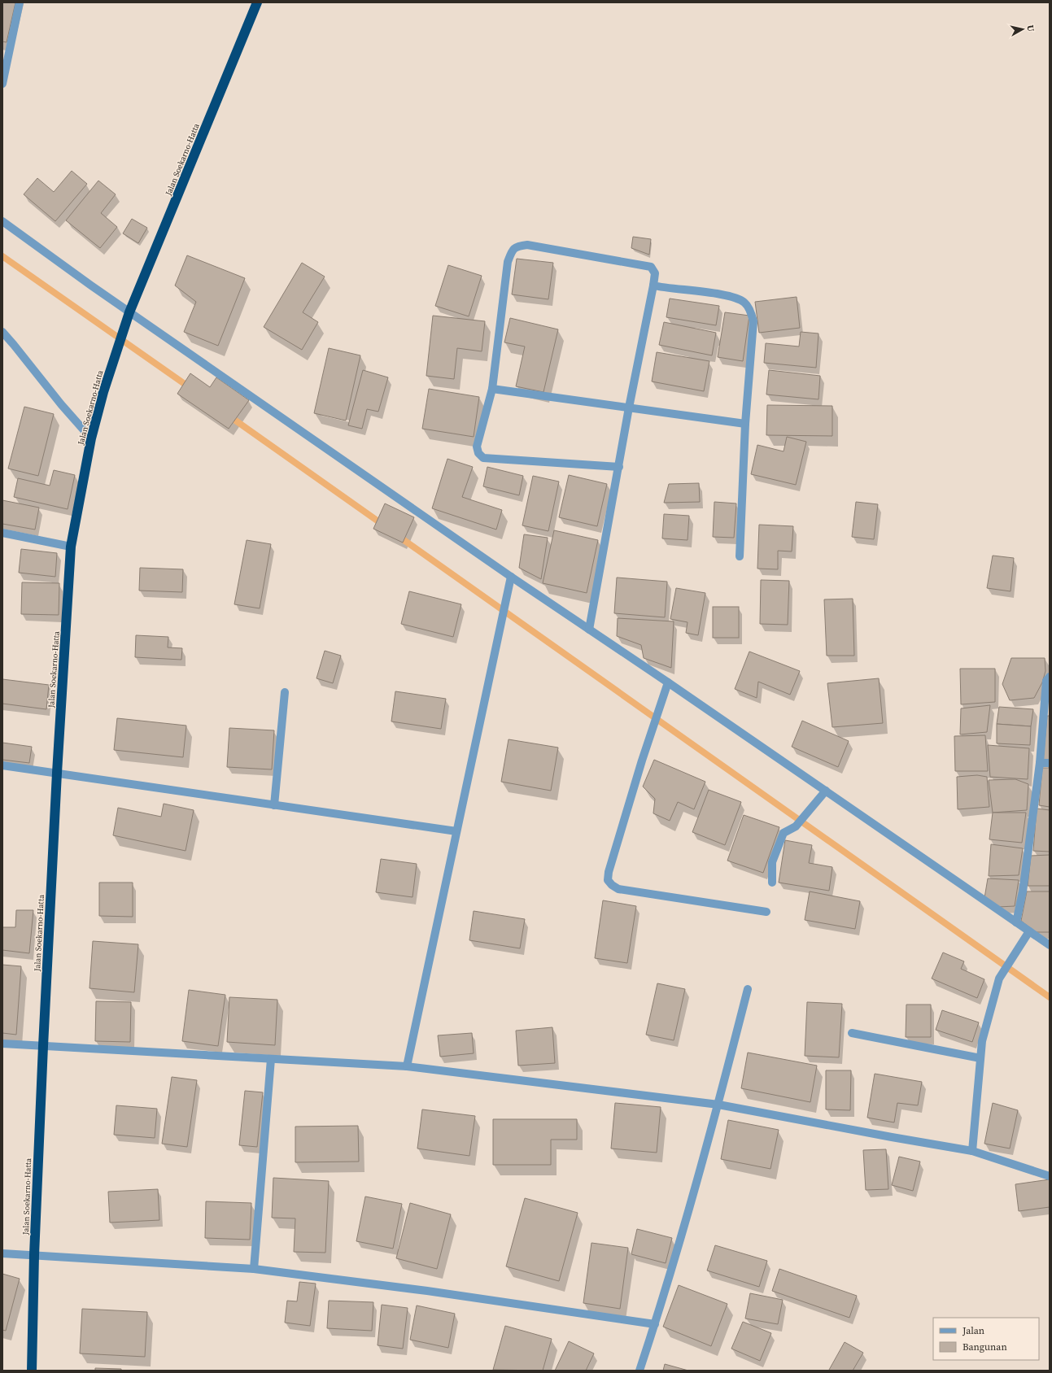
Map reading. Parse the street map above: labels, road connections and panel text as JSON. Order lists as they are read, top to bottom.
{
  "streets": {
    "highway": ["Jalan Soekarno-Hatta"]
  },
  "legend": ["Jalan", "Bangunan"],
  "north": "right"
}
